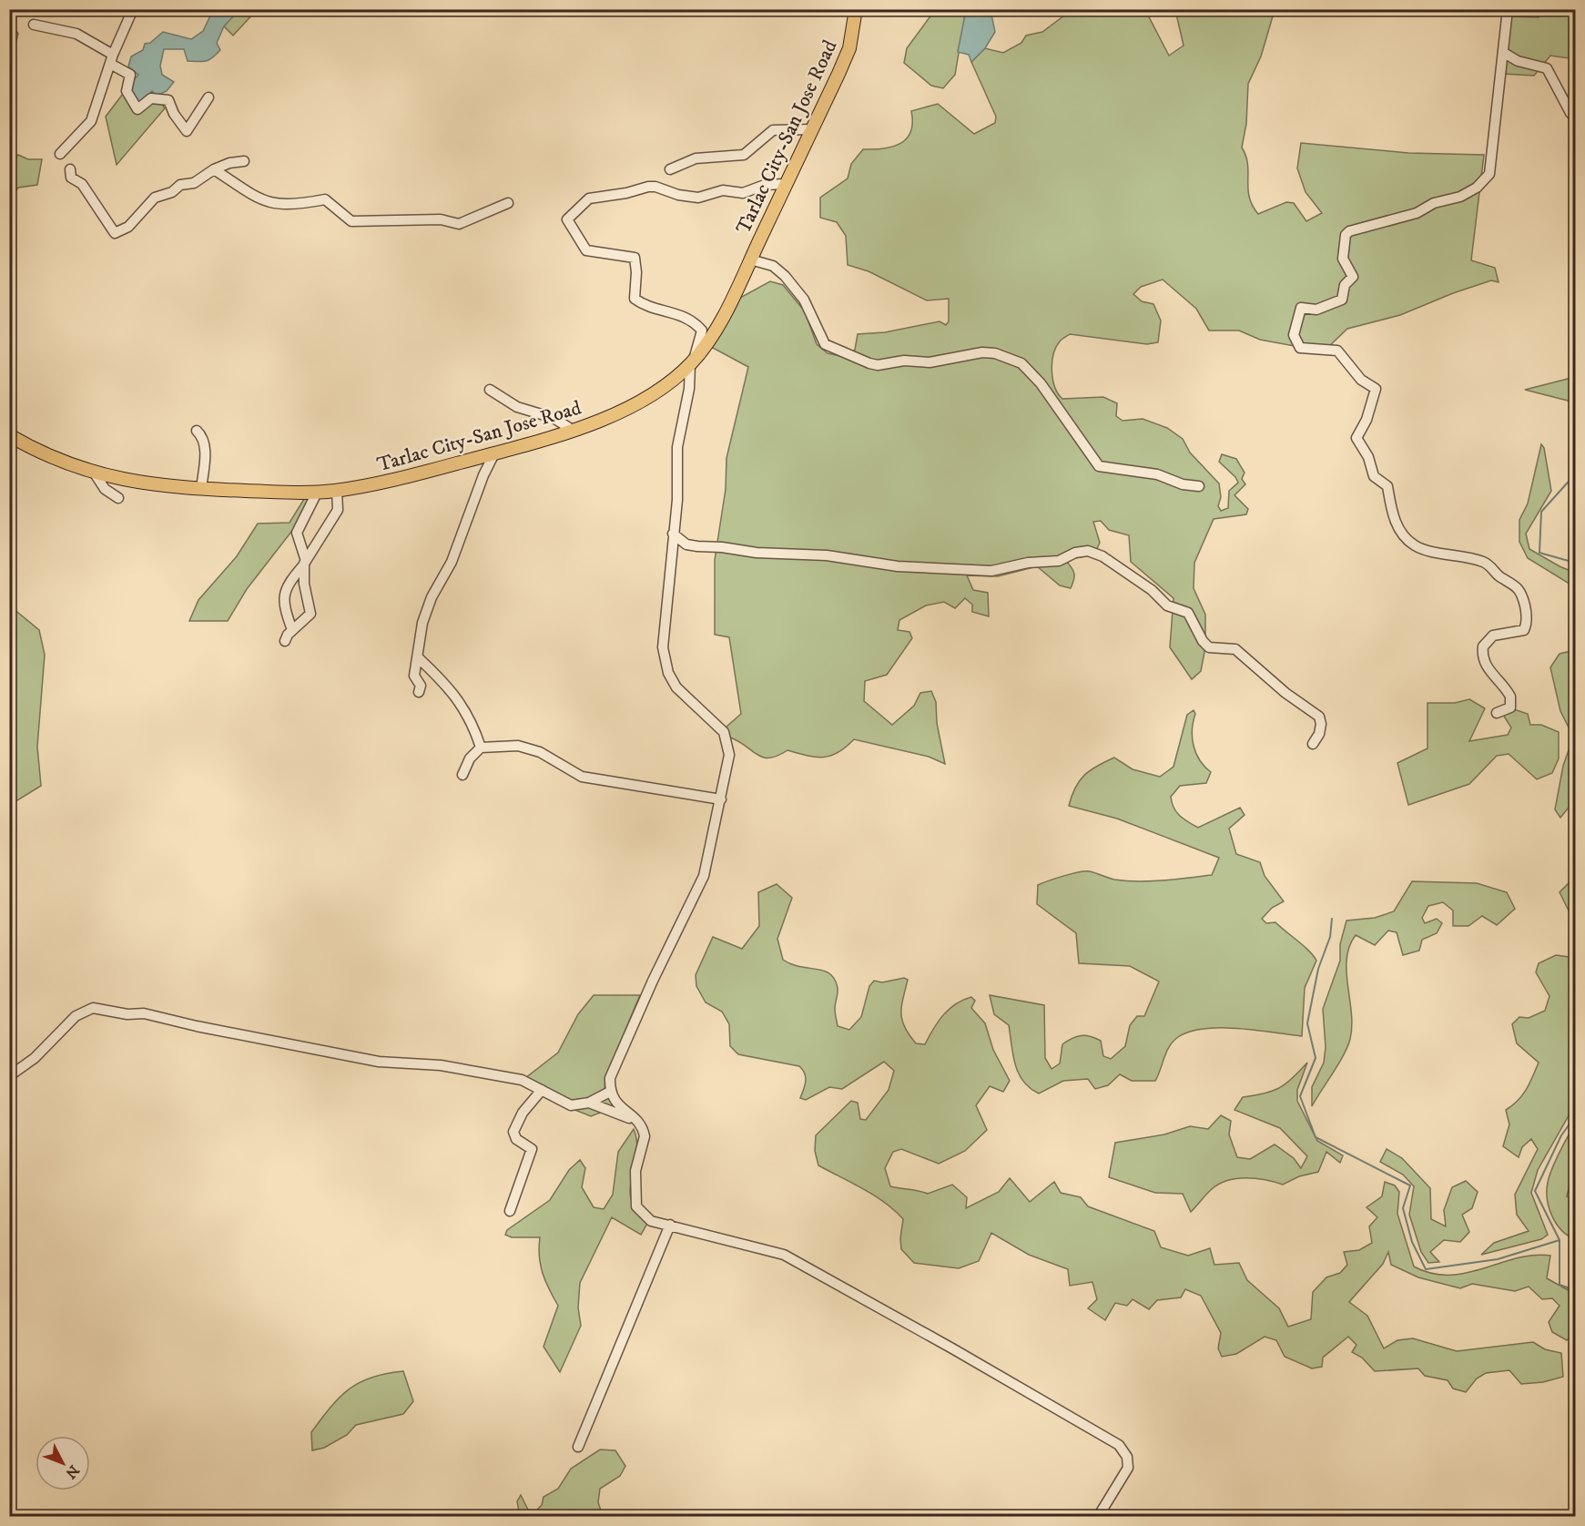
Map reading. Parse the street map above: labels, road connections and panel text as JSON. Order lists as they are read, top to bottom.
{
  "streets": {
    "main road": ["Tarlac City-San Jose Road"]
  },
  "north": "bottom right"
}
